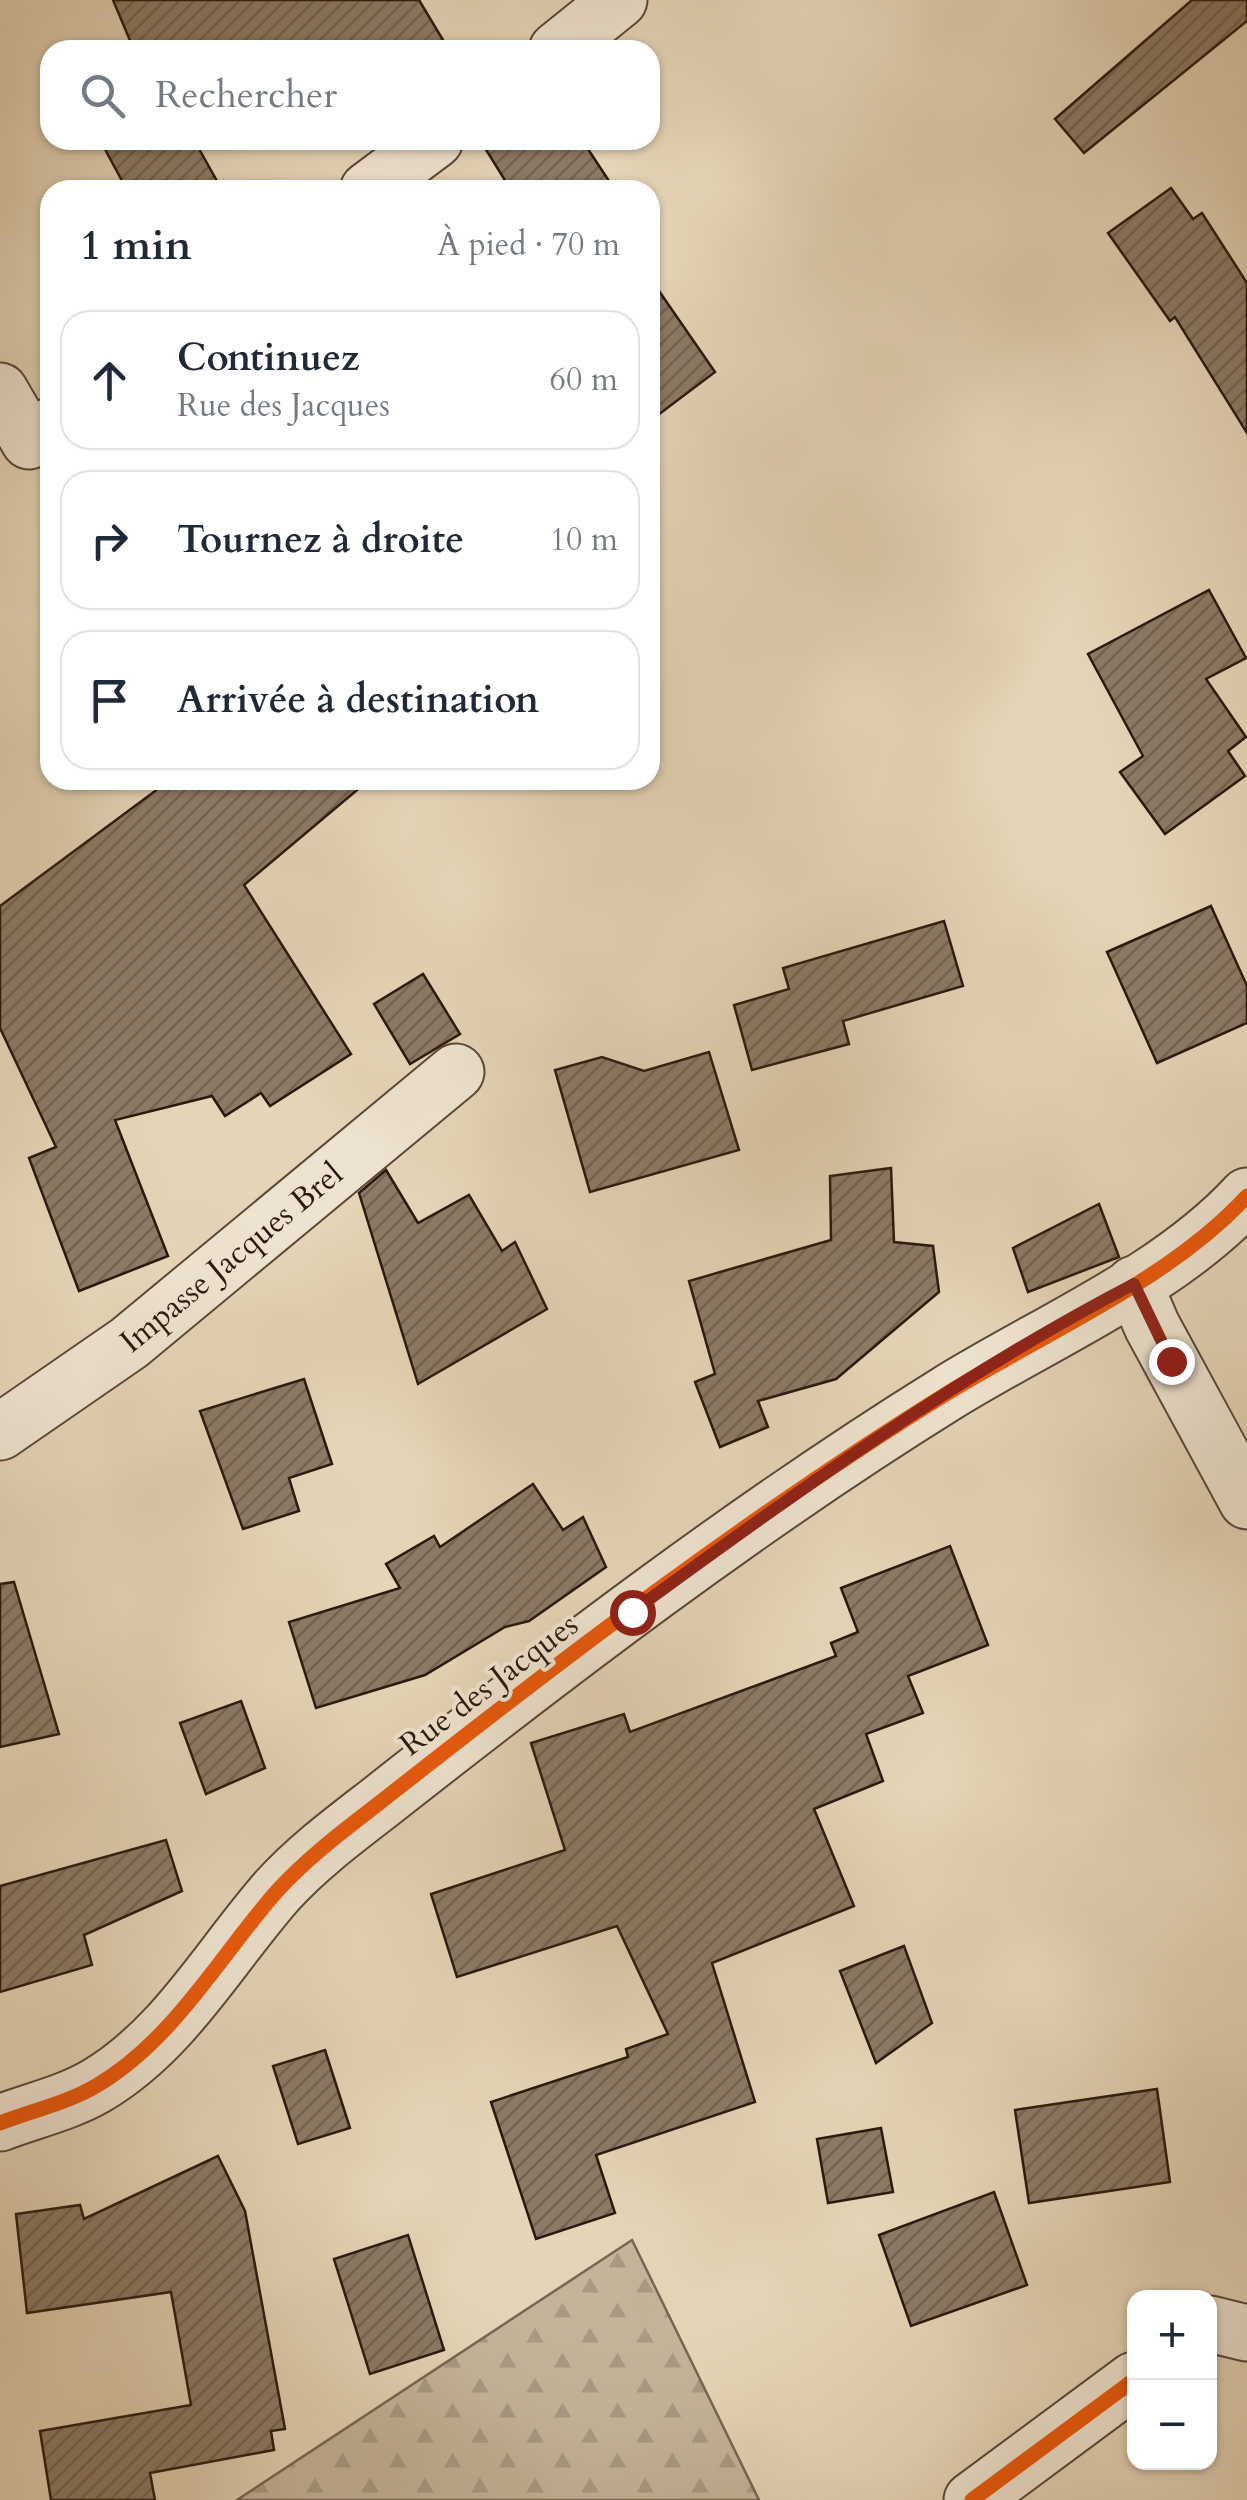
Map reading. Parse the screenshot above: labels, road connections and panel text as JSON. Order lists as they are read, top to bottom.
{
  "streets": {
    "street": ["Impasse Jacques Brel", "Rue des Jacques"]
  },
  "page": {
    "search": "Rechercher",
    "heading": ["1 min", "À pied · 70 m"],
    "list": [
      ["Continuez", "Rue des Jacques", "60 m"],
      ["Tournez à droite", "10 m"],
      "Arrivée à destination"
    ],
    "map_buttons": ["+", "−"]
  }
}
